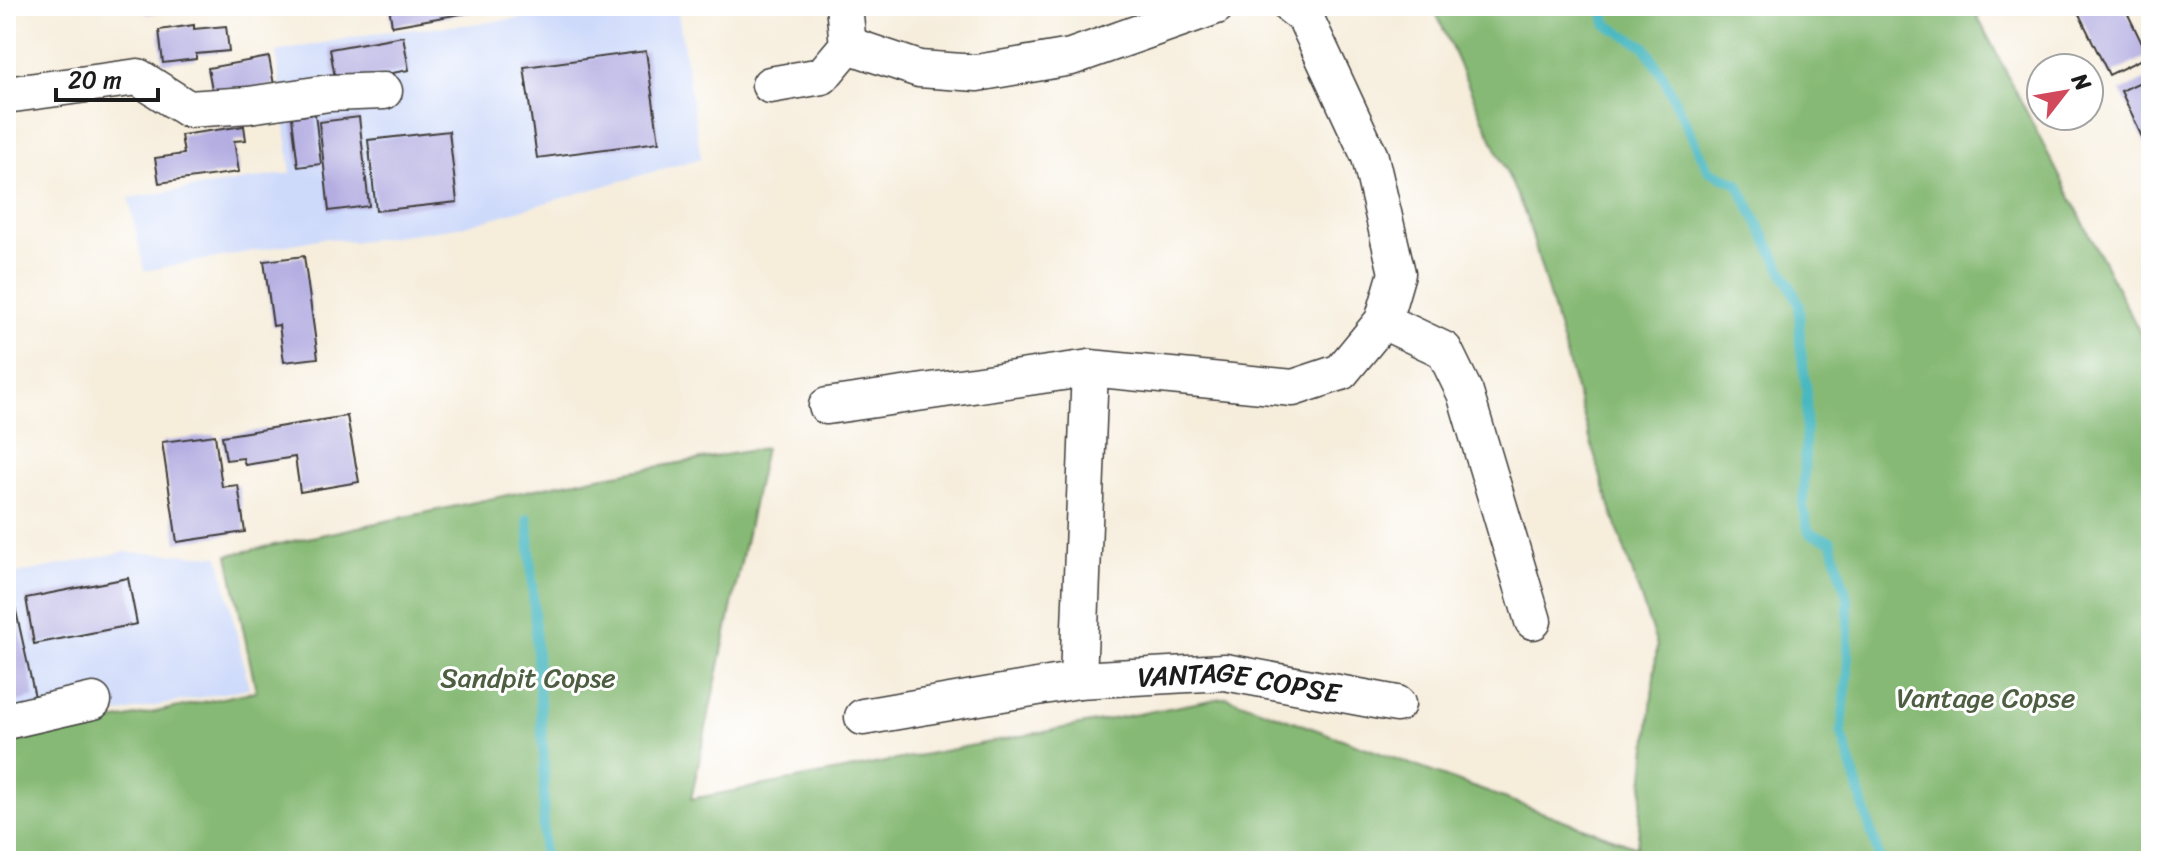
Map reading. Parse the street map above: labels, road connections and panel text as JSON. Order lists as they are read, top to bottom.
{
  "streets": {
    "street": ["VANTAGE COPSE"]
  },
  "parks": ["Sandpit Copse", "Vantage Copse"],
  "scale_bar": "20 m",
  "north": "top right"
}
